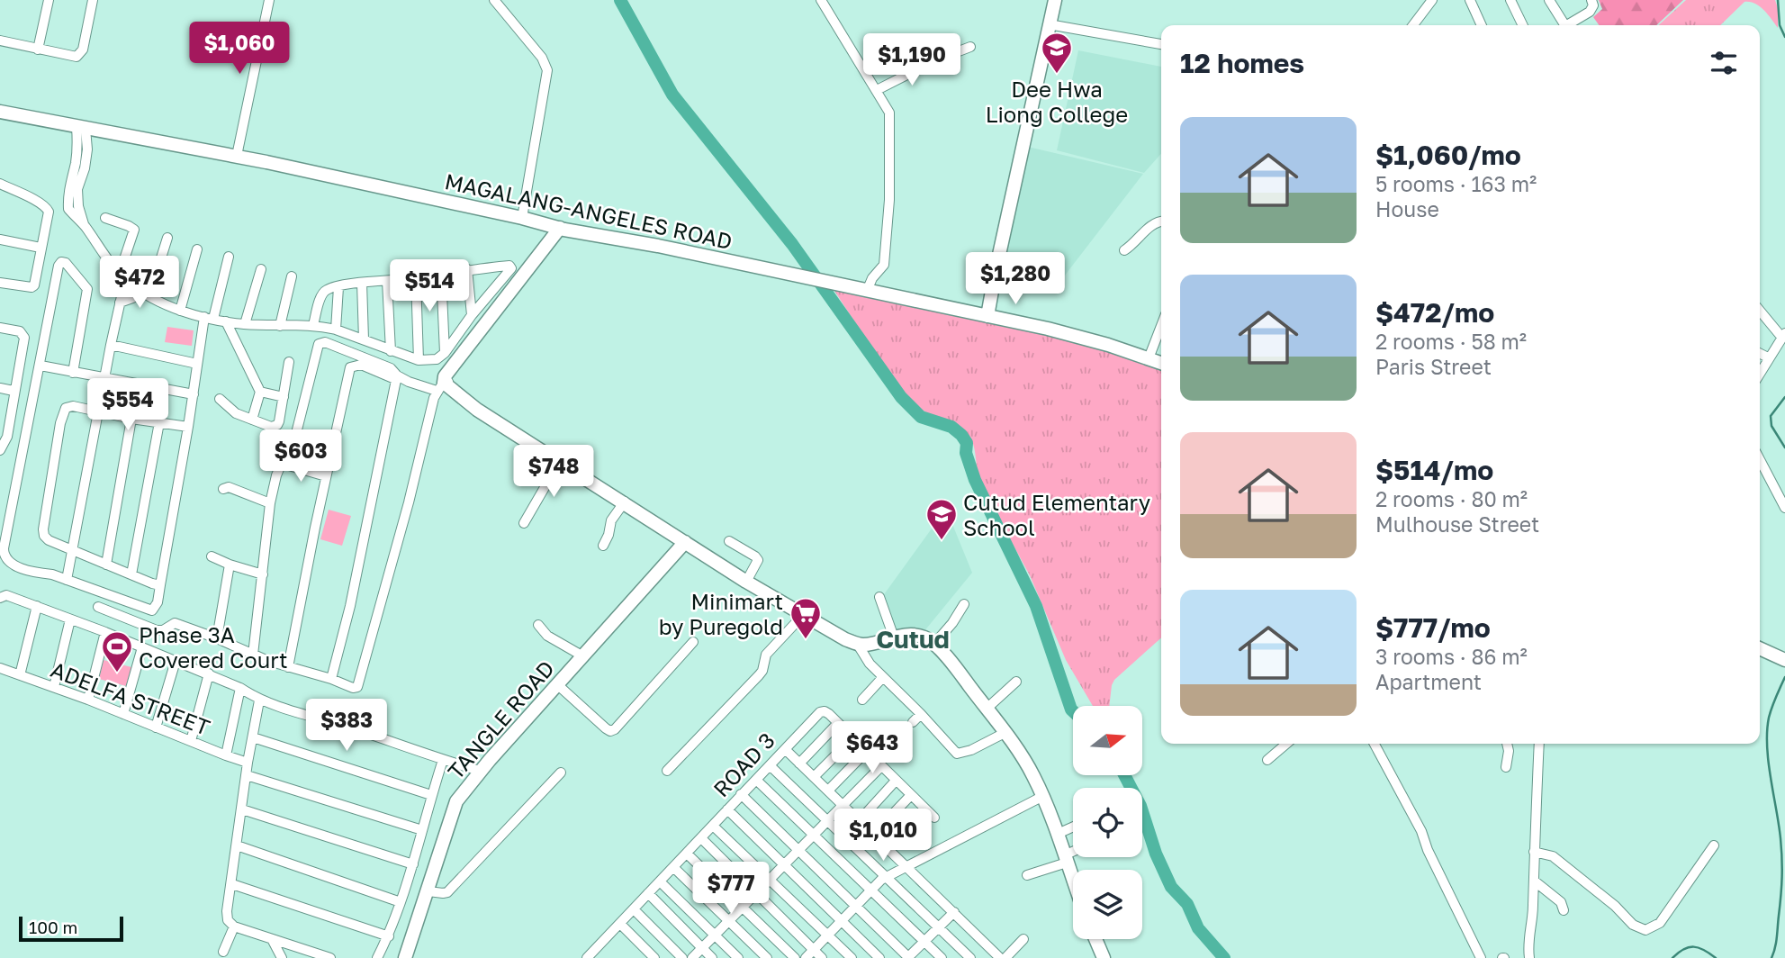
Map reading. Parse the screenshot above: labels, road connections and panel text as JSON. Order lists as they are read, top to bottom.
{
  "streets": {
    "street": [
      "MAGALANG-ANGELES ROAD",
      "ADELFA STREET",
      "TANGLE ROAD",
      "ROAD 3"
    ]
  },
  "districts": ["Cutud"],
  "places": {
    "school or university": ["Dee Hwa Liong College", "Cutud Elementary School"],
    "supermarket": ["Minimart by Puregold"],
    "sports": ["Phase 3A Covered Court"]
  },
  "scale_bar": "100 m",
  "north": "right",
  "page": {
    "price": [
      "$1,060",
      "$1,190",
      "$1,280",
      "$472",
      "$514",
      "$554",
      "$603",
      "$748",
      "$383",
      "$643",
      "$1,010",
      "$777"
    ],
    "heading": "12 homes",
    "list": [
      {
        "name": "$1,060/mo",
        "note": "5 rooms · 163 m² · House"
      },
      {
        "name": "$472/mo",
        "note": "2 rooms · 58 m² · Paris Street"
      },
      {
        "name": "$514/mo",
        "note": "2 rooms · 80 m² · Mulhouse Street"
      },
      {
        "name": "$777/mo",
        "note": "3 rooms · 86 m² · Apartment"
      }
    ],
    "scale": "100 m"
  }
}
